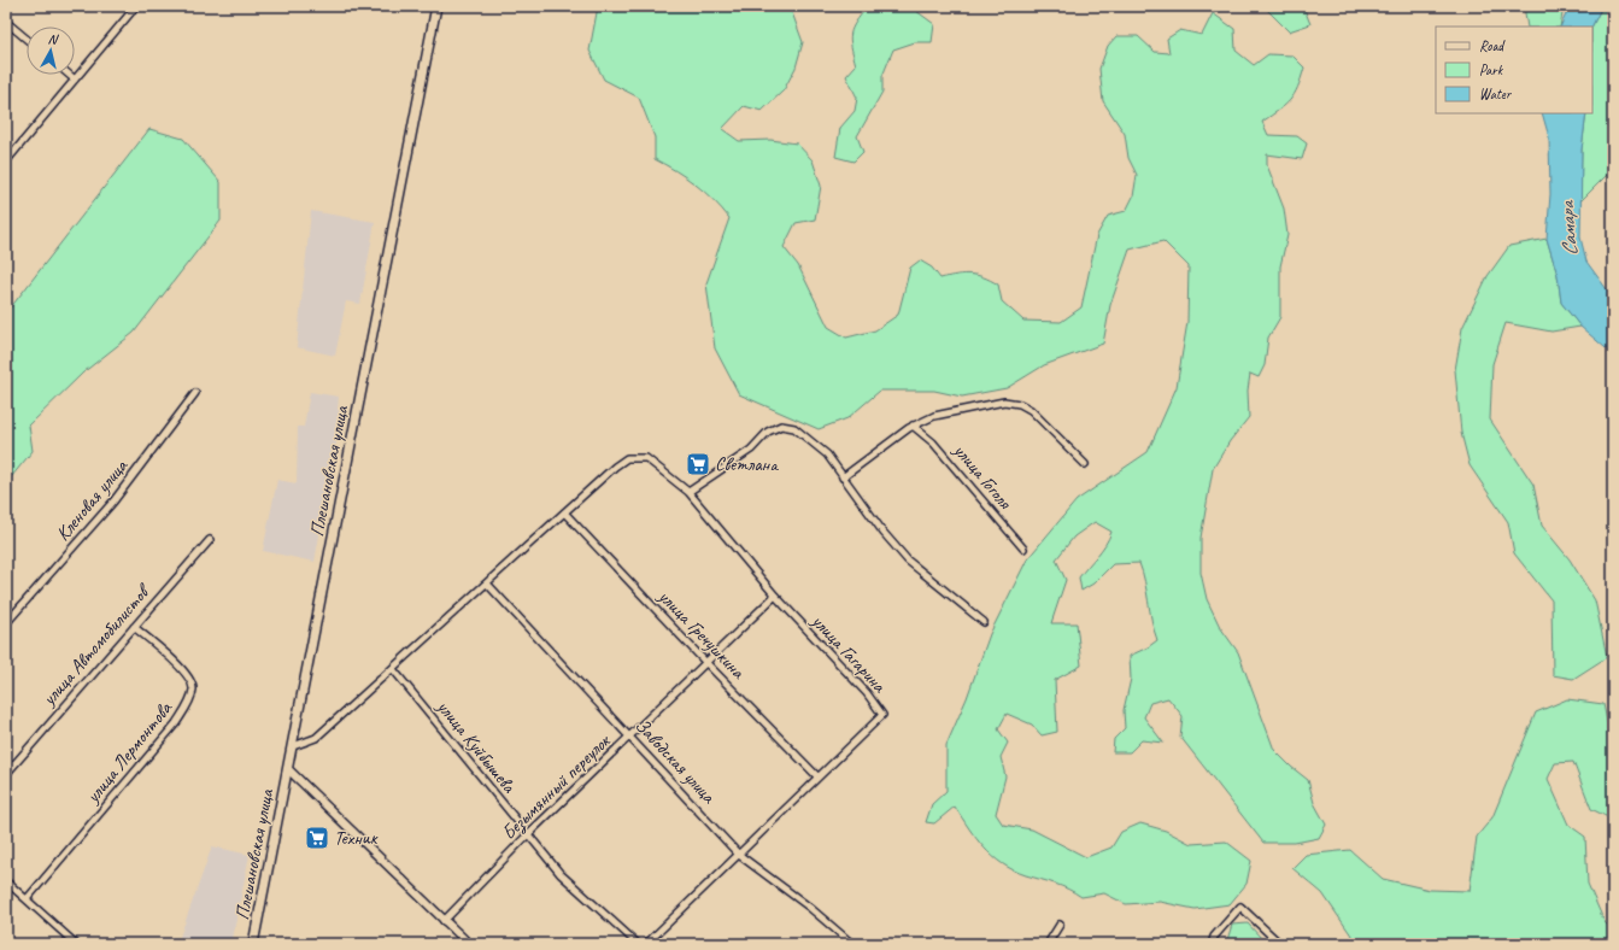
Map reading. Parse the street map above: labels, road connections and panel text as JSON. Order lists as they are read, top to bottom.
{
  "streets": {
    "main road": ["Плешановская улица"],
    "street": [
      "улица Гоголя",
      "Кленовая улица",
      "улица Гречушкина",
      "улица Автомобилистов",
      "улица Гагарина",
      "улица Куйбышева",
      "улица Лермонтова",
      "Заводская улица",
      "Безымянный переулок"
    ]
  },
  "crossings": [
    ["улица Гречушкина", "улица Гагарина"],
    ["улица Гречушкина", "Безымянный переулок"],
    ["улица Автомобилистов", "улица Лермонтова"],
    ["улица Гагарина", "Заводская улица"],
    ["улица Гагарина", "Безымянный переулок"],
    ["улица Куйбышева", "Безымянный переулок"],
    ["Заводская улица", "Безымянный переулок"]
  ],
  "water": ["Самара"],
  "places": {
    "supermarket": ["Светлана", "Техник"]
  },
  "legend": ["Road", "Park", "Water"],
  "north": "top"
}
